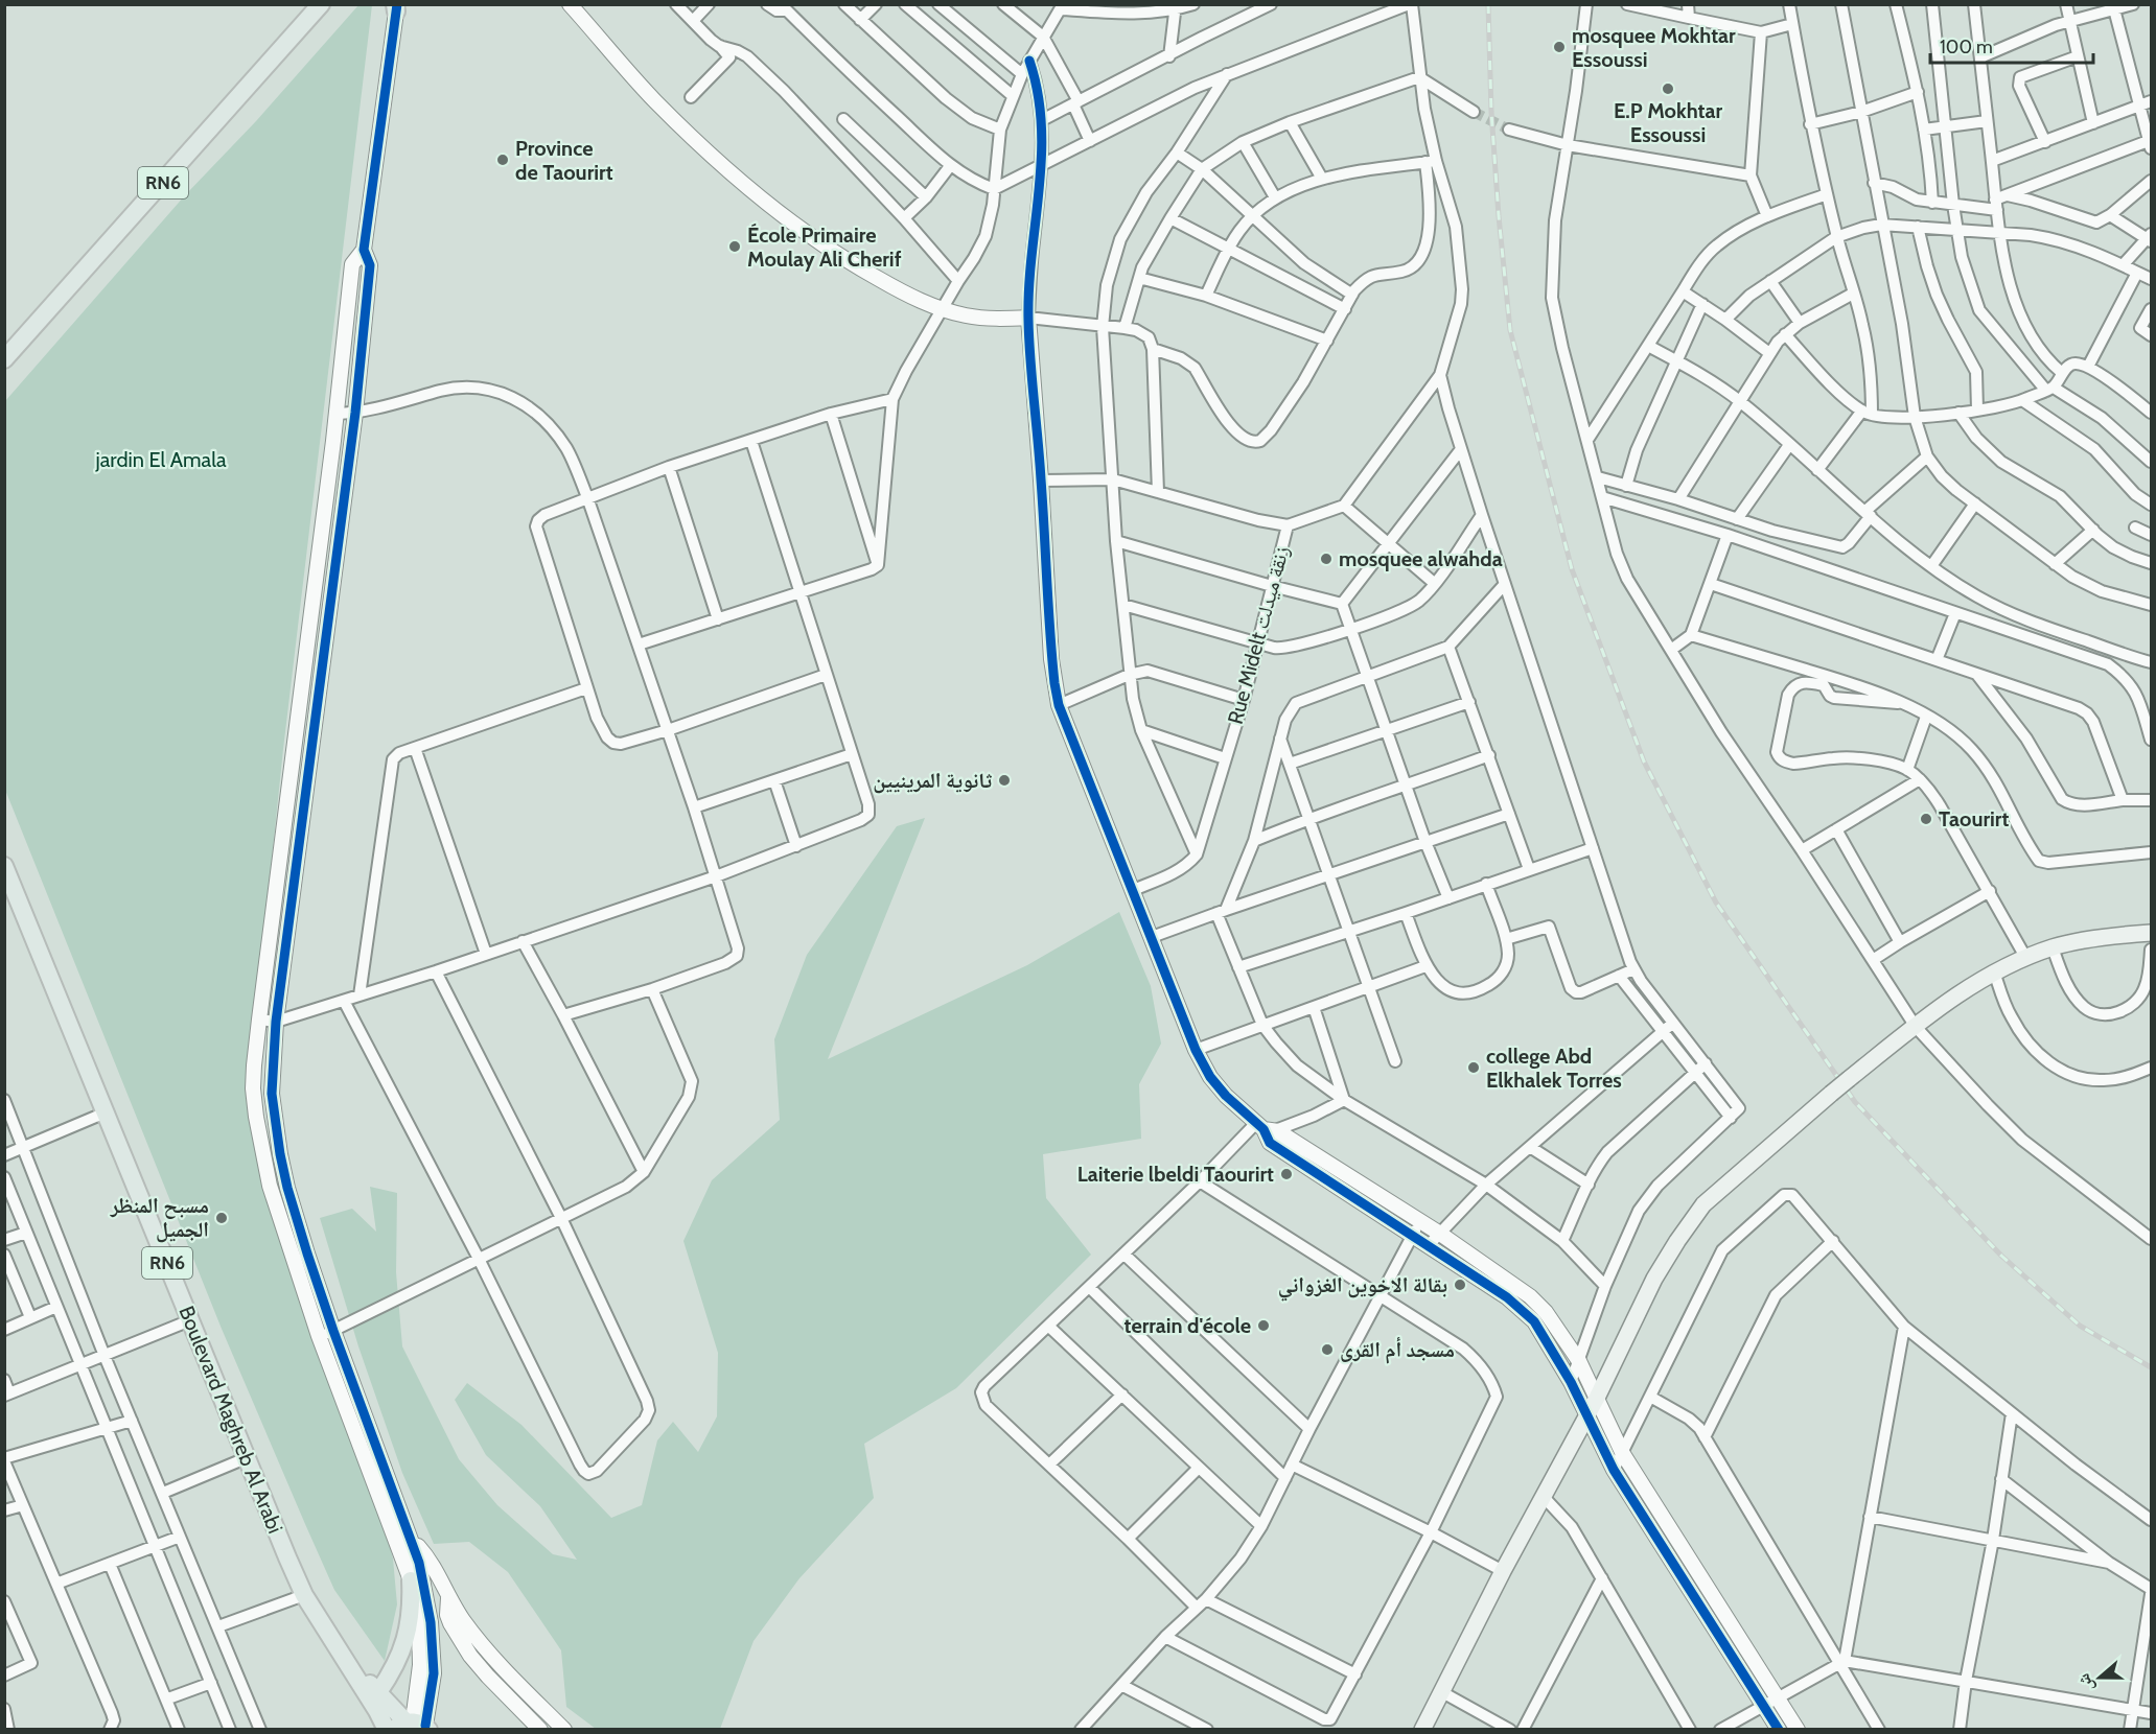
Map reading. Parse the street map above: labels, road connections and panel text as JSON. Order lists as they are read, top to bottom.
{
  "streets": {
    "main road": ["RN6", "Boulevard Maghreb Al Arabi"],
    "street": ["Rue Midelt زنقة ميدلت"]
  },
  "parks": ["jardin El Amala"],
  "places": [
    "mosquee Mokhtar Essoussi",
    "E.P Mokhtar Essoussi",
    "Province de Taourirt",
    "École Primaire Moulay Ali Cherif",
    "mosquee alwahda",
    "ثانوية المرينيين",
    "Taourirt",
    "college Abd Elkhalek Torres",
    "Laiterie lbeldi Taourirt",
    "مسبح المنظر الجميل",
    "بقالة الاخوين الغزواني",
    "terrain d'école",
    "مسجد أم القرى"
  ],
  "scale_bar": "100 m",
  "north": "left"
}
